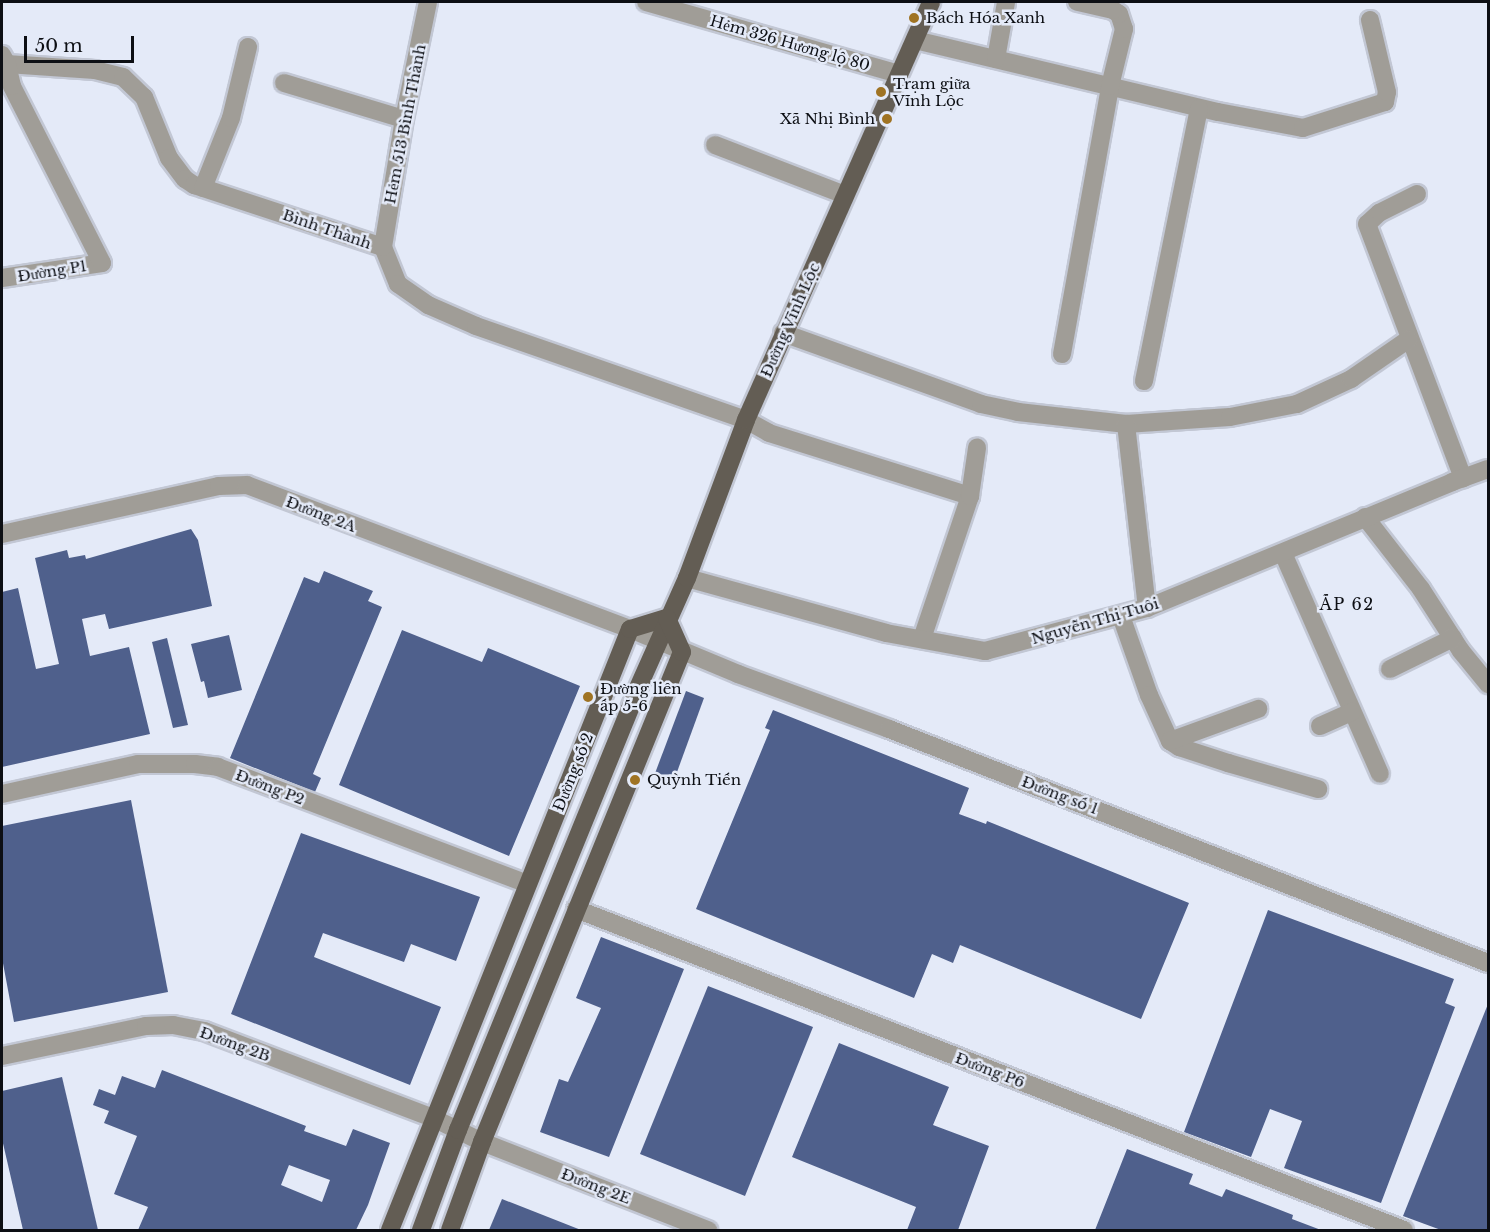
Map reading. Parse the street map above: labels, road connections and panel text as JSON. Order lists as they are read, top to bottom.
{
  "streets": {
    "main road": ["Đường Vĩnh Lộc", "Đường số 2"],
    "street": [
      "Hẻm 326 Hương lộ 80",
      "Hẻm 513 Bình Thành",
      "Bình Thành",
      "Đường P1",
      "Đường 2A",
      "Nguyễn Thị Tuôi",
      "Đường P2",
      "Đường số 1",
      "Đường 2B",
      "Đường P6",
      "Đường 2E"
    ]
  },
  "crossings": [
    ["Hẻm 326 Hương lộ 80", "Đường Vĩnh Lộc"],
    ["Hẻm 513 Bình Thành", "Bình Thành"],
    ["Bình Thành", "Đường P1"],
    ["Bình Thành", "Đường Vĩnh Lộc"],
    ["Đường Vĩnh Lộc", "Nguyễn Thị Tuôi"],
    ["Đường Vĩnh Lộc", "Đường số 2"],
    ["Đường Vĩnh Lộc", "Đường số 1"],
    ["Đường 2A", "Đường số 2"],
    ["Đường 2A", "Đường số 1"],
    ["Đường số 2", "Đường P2"],
    ["Đường số 2", "Đường số 1"],
    ["Đường số 2", "Đường 2B"],
    ["Đường số 2", "Đường 2E"],
    ["Đường 2B", "Đường 2E"]
  ],
  "districts": ["ẤP 62"],
  "places": [
    "Bách Hóa Xanh",
    "Trạm giữa Vĩnh Lộc",
    "Xã Nhị Bình",
    "Đường liên ấp 5-6",
    "Quỳnh Tiến"
  ],
  "scale_bar": "50 m"
}
